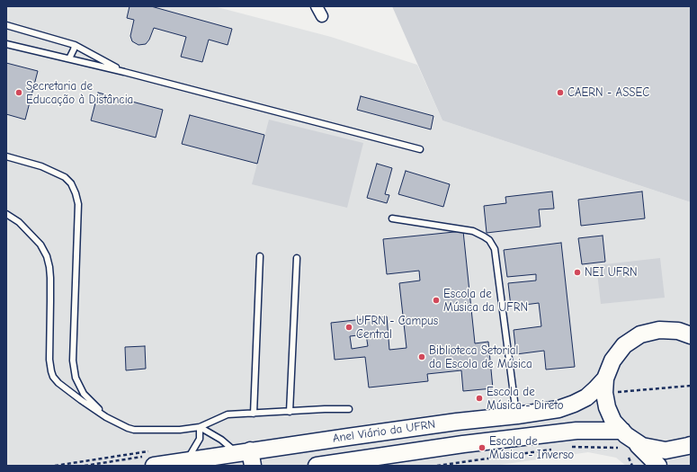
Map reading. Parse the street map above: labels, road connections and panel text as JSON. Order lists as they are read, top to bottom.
{
  "streets": {
    "main road": ["Anel Viário da UFRN"]
  },
  "places": [
    "Secretaria de Educação à Distância",
    "CAERN - ASSEC",
    "NEI UFRN",
    "Escola de Música da UFRN",
    "UFRN - Campus Central",
    "Biblioteca Setorial da Escola de Música",
    "Escola de Música - Direto",
    "Escola de Música - Inverso"
  ]
}
